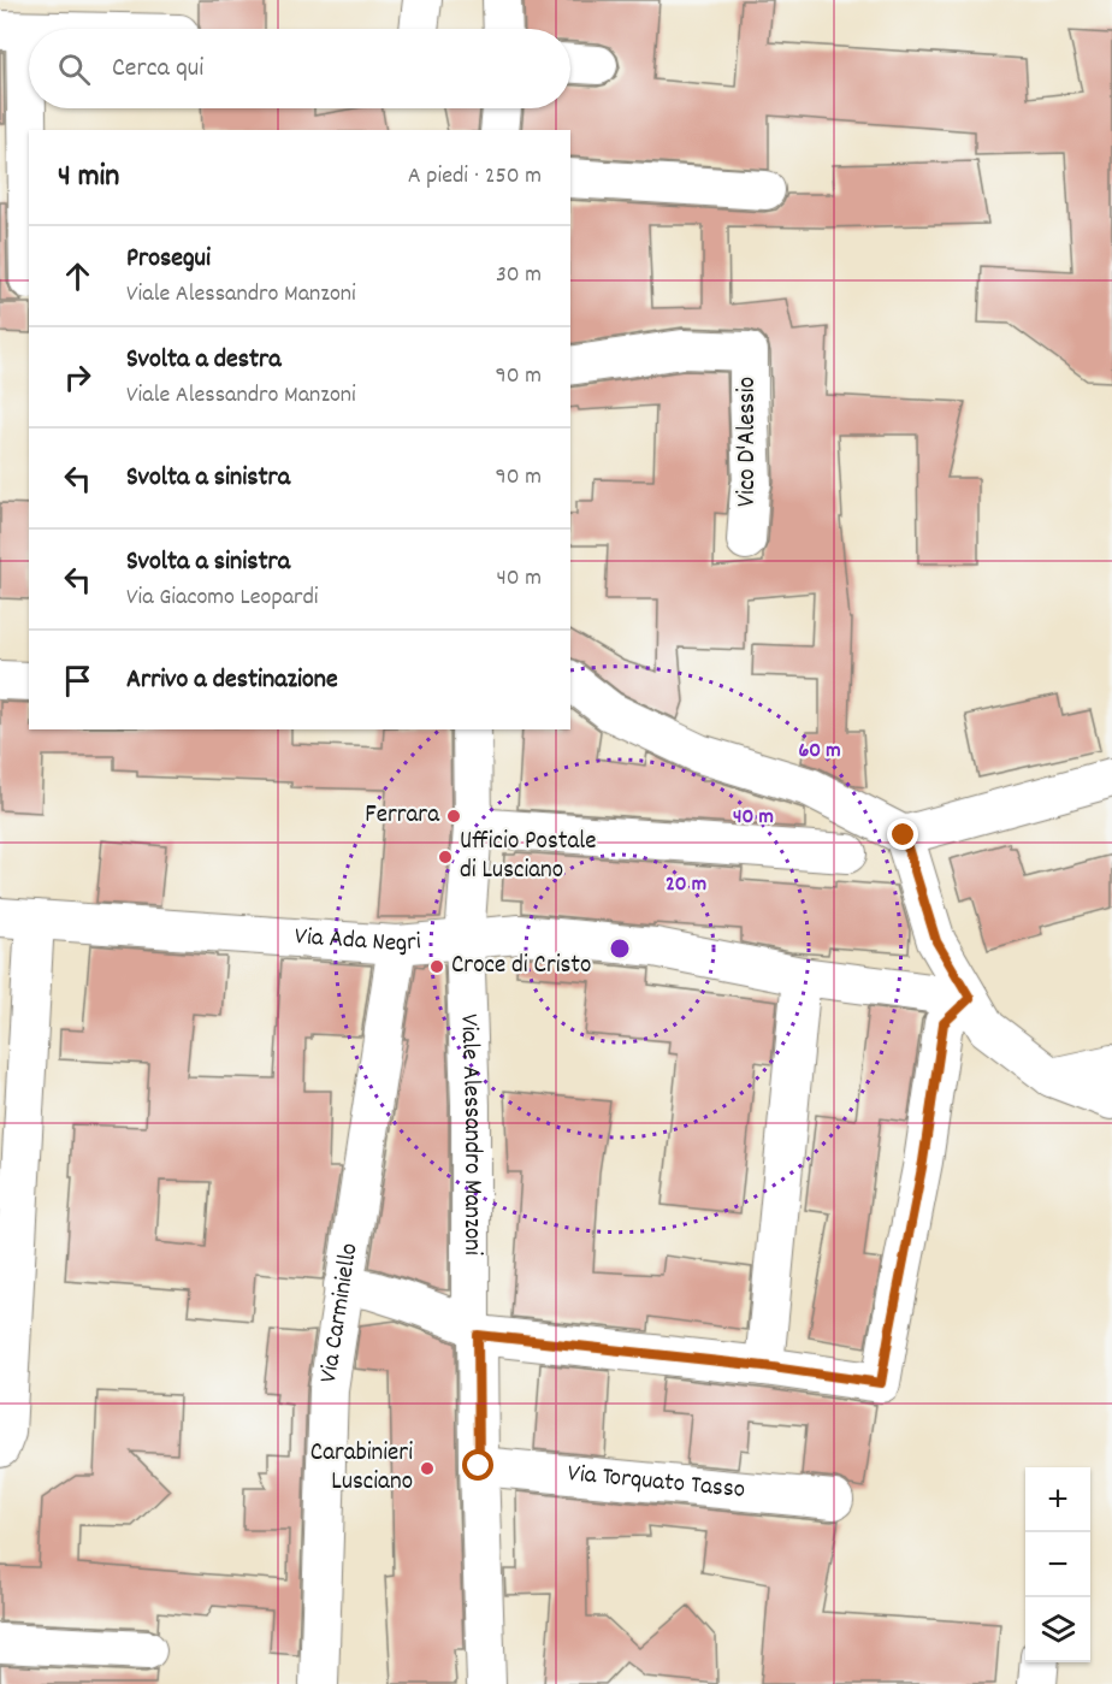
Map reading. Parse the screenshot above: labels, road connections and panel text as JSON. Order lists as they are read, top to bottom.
{
  "streets": {
    "street": [
      "Vico D'Alessio",
      "Via Ada Negri",
      "Viale Alessandro Manzoni",
      "Via Carminiello",
      "Via Torquato Tasso"
    ]
  },
  "crossings": [
    ["Via Ada Negri", "Viale Alessandro Manzoni"],
    ["Via Ada Negri", "Via Carminiello"],
    ["Viale Alessandro Manzoni", "Via Torquato Tasso"]
  ],
  "places": [
    "Ferrara",
    "Ufficio Postale di Lusciano",
    "Croce di Cristo",
    "Carabinieri Lusciano"
  ],
  "page": {
    "search": "Cerca qui",
    "heading": ["4 min", "A piedi · 250 m"],
    "list": [
      ["Prosegui", "Viale Alessandro Manzoni", "30 m"],
      ["Svolta a destra", "Viale Alessandro Manzoni", "90 m"],
      ["Svolta a sinistra", "90 m"],
      ["Svolta a sinistra", "Via Giacomo Leopardi", "40 m"],
      "Arrivo a destinazione"
    ],
    "map_buttons": ["+", "−"]
  },
  "rings": ["60 m", "40 m", "20 m"]
}
